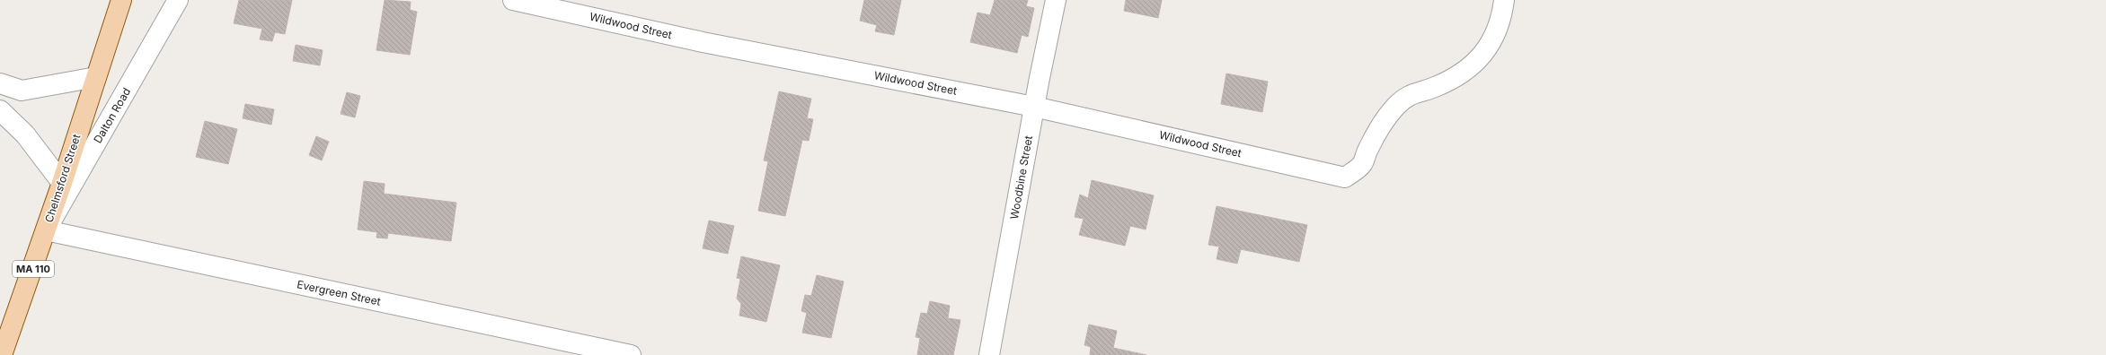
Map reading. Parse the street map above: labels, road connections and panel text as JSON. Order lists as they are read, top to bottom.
{
  "streets": {
    "main road": ["Chelmsford Street", "MA 110"],
    "street": [
      "Wildwood Street",
      "Dalton Road",
      "Woodbine Street",
      "Evergreen Street"
    ]
  },
  "crossings": [
    ["Wildwood Street", "Woodbine Street"],
    ["Dalton Road", "Chelmsford Street"],
    ["Dalton Road", "Evergreen Street"],
    ["Chelmsford Street", "Evergreen Street"]
  ]
}
